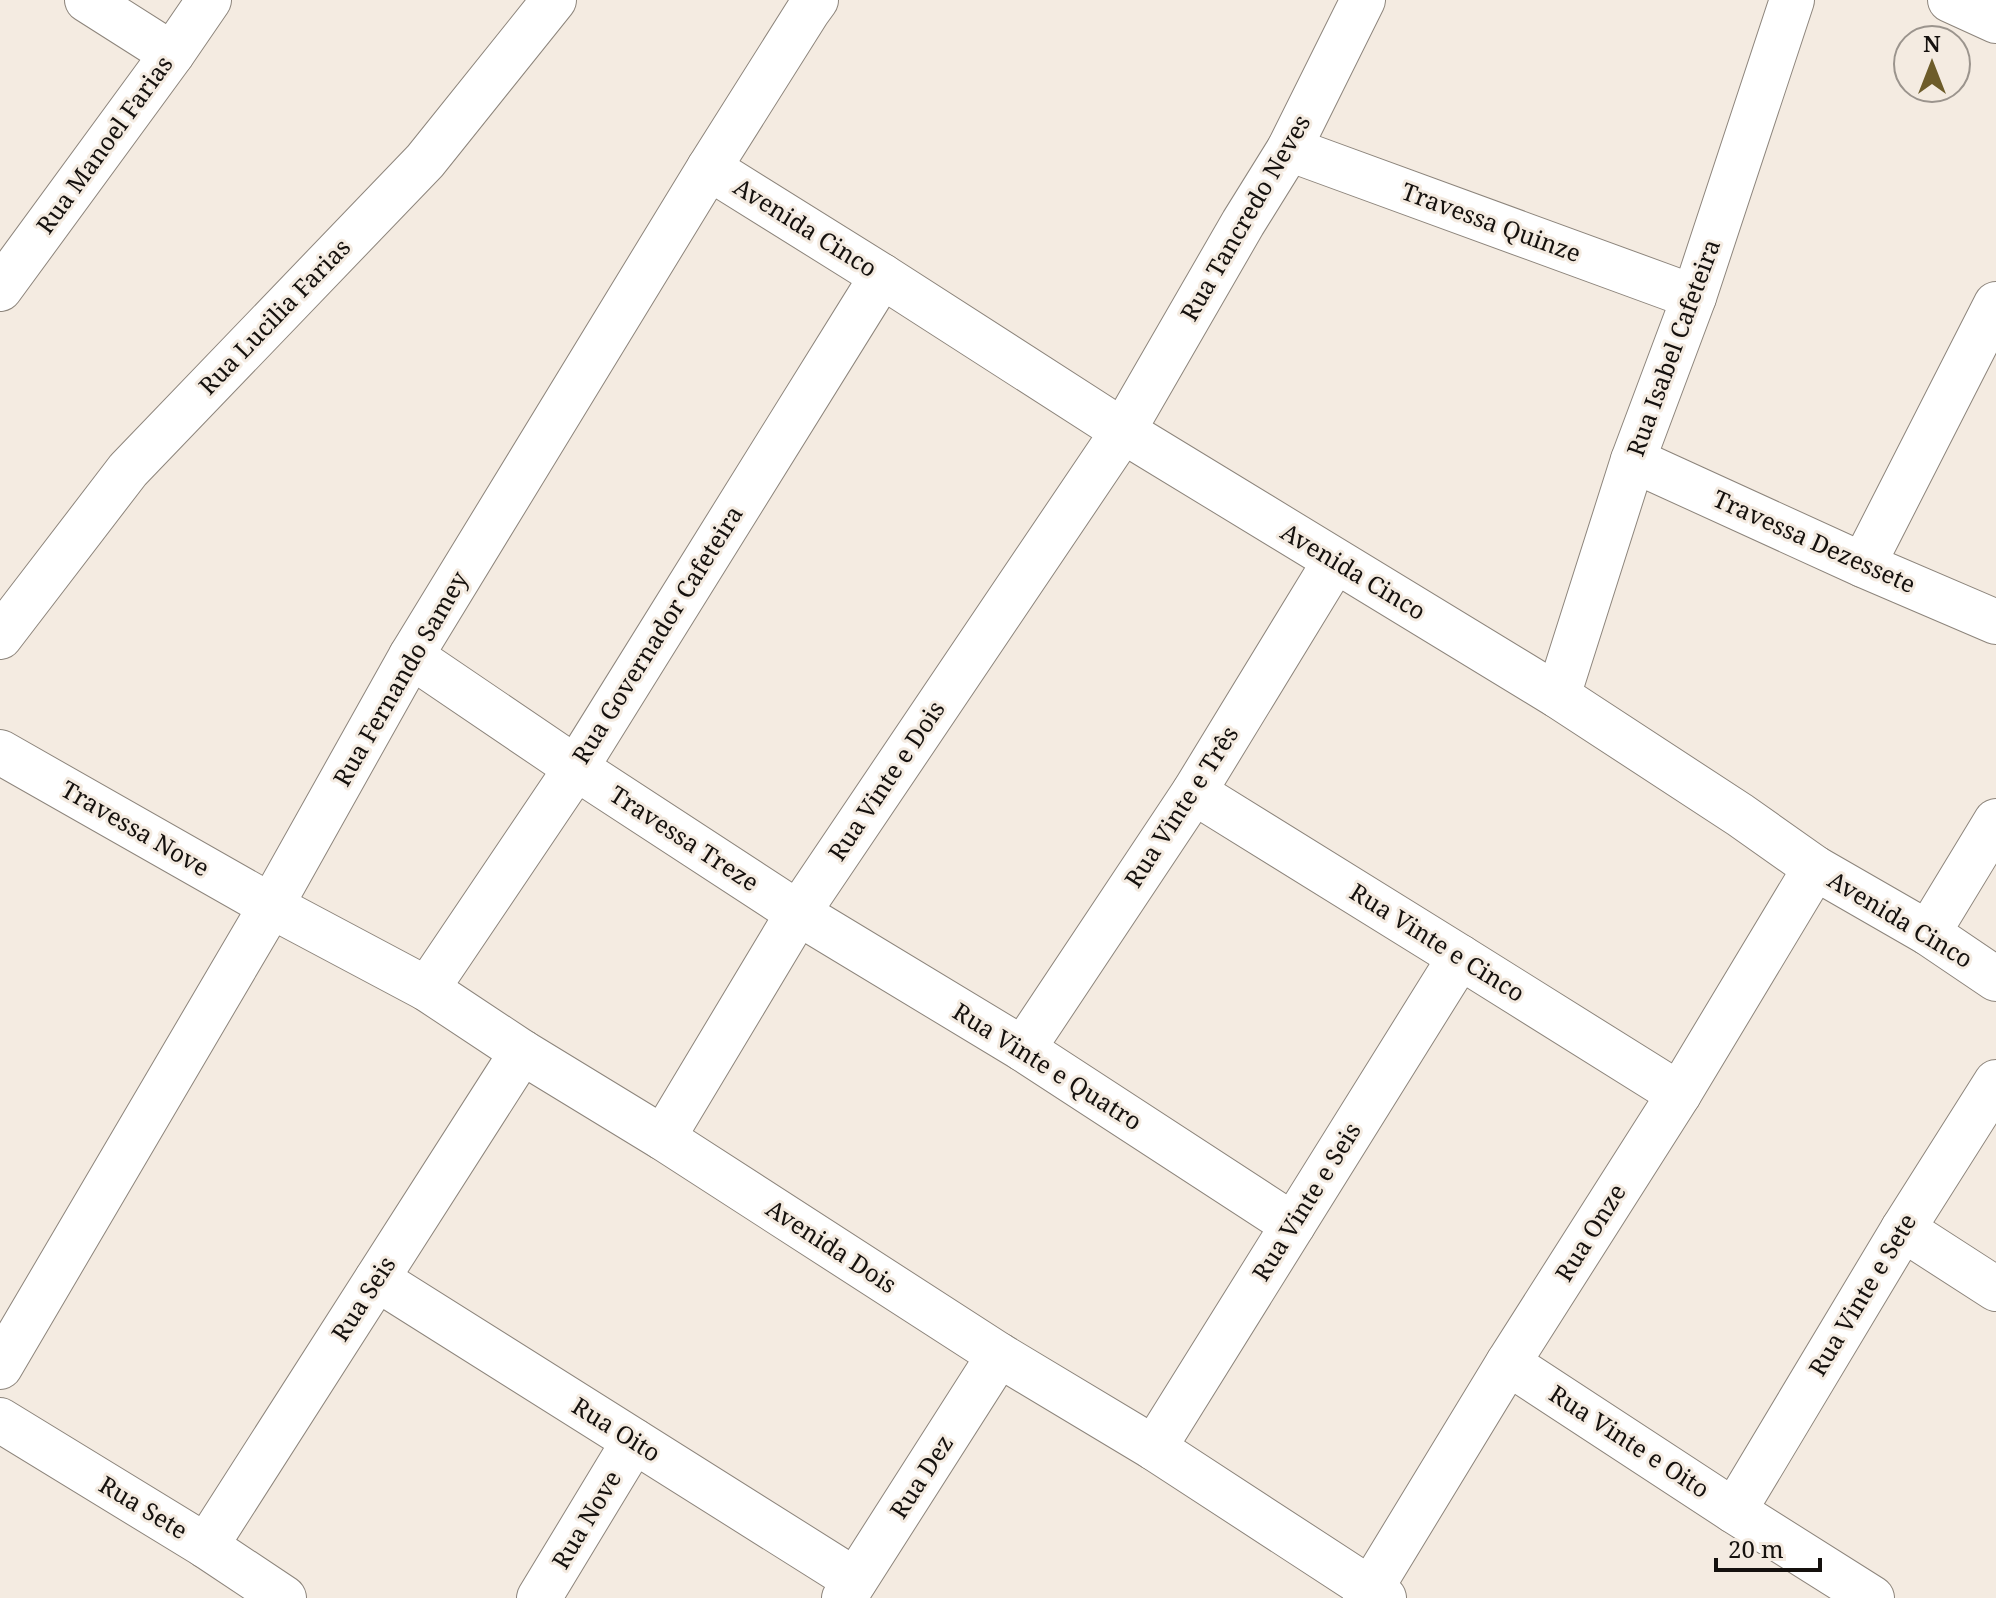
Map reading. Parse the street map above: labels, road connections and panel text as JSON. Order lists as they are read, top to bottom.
{
  "streets": {
    "street": [
      "Rua Manoel Farias",
      "Rua Tancredo Neves",
      "Travessa Quinze",
      "Avenida Cinco",
      "Rua Lucilia Farias",
      "Rua Isabel Cafeteira",
      "Travessa Dezessete",
      "Rua Governador Cafeteira",
      "Rua Fernando Samey",
      "Rua Vinte e Dois",
      "Rua Vinte e Três",
      "Travessa Nove",
      "Travessa Treze",
      "Rua Vinte e Cinco",
      "Rua Vinte e Quatro",
      "Rua Vinte e Seis",
      "Rua Onze",
      "Avenida Dois",
      "Rua Vinte e Sete",
      "Rua Seis",
      "Rua Oito",
      "Rua Vinte e Oito",
      "Rua Dez",
      "Rua Sete",
      "Rua Nove"
    ]
  },
  "crossings": [
    ["Rua Tancredo Neves", "Travessa Quinze"],
    ["Rua Tancredo Neves", "Avenida Cinco"],
    ["Rua Tancredo Neves", "Rua Vinte e Dois"],
    ["Travessa Quinze", "Rua Isabel Cafeteira"],
    ["Avenida Cinco", "Rua Isabel Cafeteira"],
    ["Avenida Cinco", "Rua Governador Cafeteira"],
    ["Avenida Cinco", "Rua Fernando Samey"],
    ["Avenida Cinco", "Rua Vinte e Dois"],
    ["Avenida Cinco", "Rua Vinte e Três"],
    ["Avenida Cinco", "Rua Onze"],
    ["Rua Isabel Cafeteira", "Travessa Dezessete"],
    ["Rua Governador Cafeteira", "Travessa Treze"],
    ["Rua Governador Cafeteira", "Avenida Dois"],
    ["Rua Fernando Samey", "Travessa Nove"],
    ["Rua Fernando Samey", "Travessa Treze"],
    ["Rua Fernando Samey", "Avenida Dois"],
    ["Rua Vinte e Dois", "Travessa Treze"],
    ["Rua Vinte e Dois", "Rua Vinte e Quatro"],
    ["Rua Vinte e Dois", "Avenida Dois"],
    ["Rua Vinte e Três", "Rua Vinte e Cinco"],
    ["Rua Vinte e Três", "Rua Vinte e Quatro"],
    ["Travessa Nove", "Avenida Dois"],
    ["Travessa Treze", "Rua Vinte e Quatro"],
    ["Rua Vinte e Cinco", "Rua Vinte e Seis"],
    ["Rua Vinte e Cinco", "Rua Onze"],
    ["Rua Vinte e Quatro", "Rua Vinte e Seis"],
    ["Rua Vinte e Seis", "Avenida Dois"],
    ["Rua Onze", "Avenida Dois"],
    ["Rua Onze", "Rua Vinte e Oito"],
    ["Avenida Dois", "Rua Seis"],
    ["Avenida Dois", "Rua Dez"],
    ["Rua Vinte e Sete", "Rua Vinte e Oito"],
    ["Rua Seis", "Rua Oito"],
    ["Rua Seis", "Rua Sete"],
    ["Rua Oito", "Rua Dez"],
    ["Rua Oito", "Rua Nove"]
  ],
  "scale_bar": "20 m",
  "north": "top"
}
